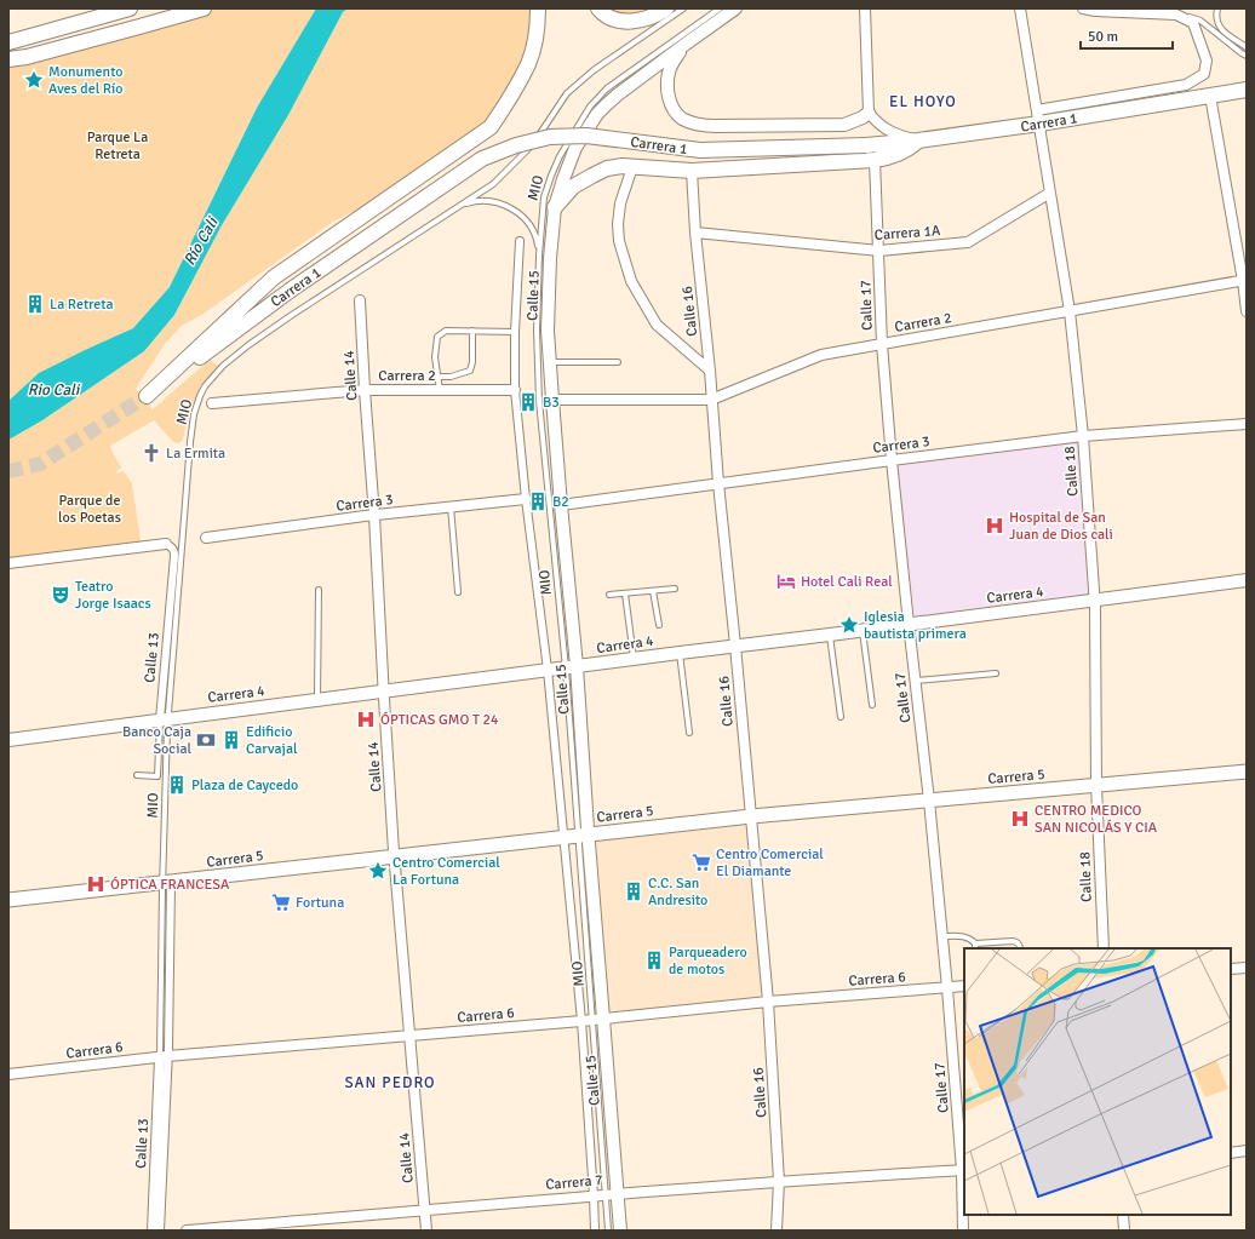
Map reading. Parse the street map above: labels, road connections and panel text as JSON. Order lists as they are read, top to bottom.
{
  "streets": {
    "main road": ["Carrera 1", "Carrera 5"],
    "street": [
      "Carrera 1A",
      "Calle 15",
      "Calle 17",
      "Calle 16",
      "Carrera 2",
      "Calle 14",
      "Carrera 3",
      "Calle 18",
      "Carrera 4",
      "Calle 13",
      "Carrera 6",
      "Carrera 7"
    ],
    "lane": ["MIO"]
  },
  "crossings": [
    ["Carrera 1", "Calle 18"],
    ["MIO", "Calle 15"],
    ["MIO", "Carrera 4"],
    ["MIO", "Calle 13"],
    ["MIO", "Carrera 5"],
    ["Carrera 1A", "Calle 17"],
    ["Carrera 1A", "Calle 16"],
    ["Carrera 1A", "Calle 18"],
    ["Calle 15", "Carrera 2"],
    ["Calle 15", "Carrera 3"],
    ["Calle 15", "Carrera 4"],
    ["Calle 15", "Carrera 5"],
    ["Calle 15", "Carrera 6"],
    ["Calle 15", "Carrera 7"],
    ["Calle 17", "Carrera 2"],
    ["Calle 17", "Carrera 3"],
    ["Calle 17", "Carrera 4"],
    ["Calle 17", "Carrera 5"],
    ["Calle 17", "Carrera 6"],
    ["Calle 17", "Carrera 7"],
    ["Calle 16", "Carrera 2"],
    ["Calle 16", "Carrera 3"],
    ["Calle 16", "Carrera 4"],
    ["Calle 16", "Carrera 5"],
    ["Calle 16", "Carrera 6"],
    ["Calle 16", "Carrera 7"],
    ["Carrera 2", "Calle 14"],
    ["Carrera 2", "Calle 18"],
    ["Calle 14", "Carrera 3"],
    ["Calle 14", "Carrera 4"],
    ["Calle 14", "Carrera 5"],
    ["Calle 14", "Carrera 6"],
    ["Calle 14", "Carrera 7"],
    ["Carrera 3", "Calle 18"],
    ["Calle 18", "Carrera 4"],
    ["Calle 18", "Carrera 5"],
    ["Carrera 4", "Calle 13"],
    ["Calle 13", "Carrera 6"]
  ],
  "districts": ["EL HOYO", "SAN PEDRO"],
  "water": ["Río Cali", "Rio Cali"],
  "parks": ["Parque La Retreta", "Parque de los Poetas"],
  "places": {
    "place": ["Monumento Aves del Río", "Iglesia bautista primera", "Centro Comercial La Fortuna"],
    "building": [
      "La Retreta",
      "B3",
      "B2",
      "Edificio Carvajal",
      "Plaza de Caycedo",
      "C.C. San Andresito",
      "Parqueadero de motos"
    ],
    "church": ["La Ermita"],
    "hospital": [
      "Hospital de San Juan de Dios cali",
      "ÓPTICAS GMO T 24",
      "CENTRO MEDICO SAN NICOLÁS Y CIA",
      "ÓPTICA FRANCESA"
    ],
    "hotel": ["Hotel Cali Real"],
    "theatre": ["Teatro Jorge Isaacs"],
    "bank": ["Banco Caja Social"],
    "supermarket": ["Centro Comercial El Diamante", "Fortuna"]
  },
  "scale_bar": "50 m"
}
